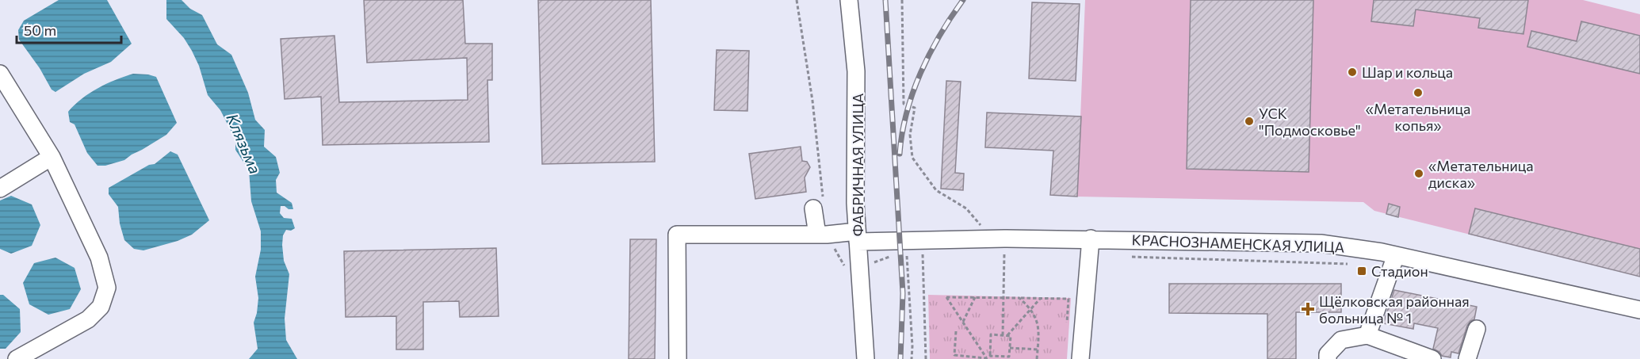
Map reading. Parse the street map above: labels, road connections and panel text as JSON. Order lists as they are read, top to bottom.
{
  "streets": {
    "street": ["ФАБРИЧНАЯ УЛИЦА", "КРАСНОЗНАМЕНСКАЯ УЛИЦА"]
  },
  "crossings": [
    ["ФАБРИЧНАЯ УЛИЦА", "КРАСНОЗНАМЕНСКАЯ УЛИЦА"]
  ],
  "water": ["Клязьма"],
  "places": {
    "other": [
      "Шар и кольца",
      "«Метательница копья»",
      "УСК \"Подмосковье\"",
      "«Метательница диска»"
    ],
    "transit": ["Стадион"],
    "health": ["Щёлковская районная больница № 1"]
  },
  "scale_bar": "50 m"
}
